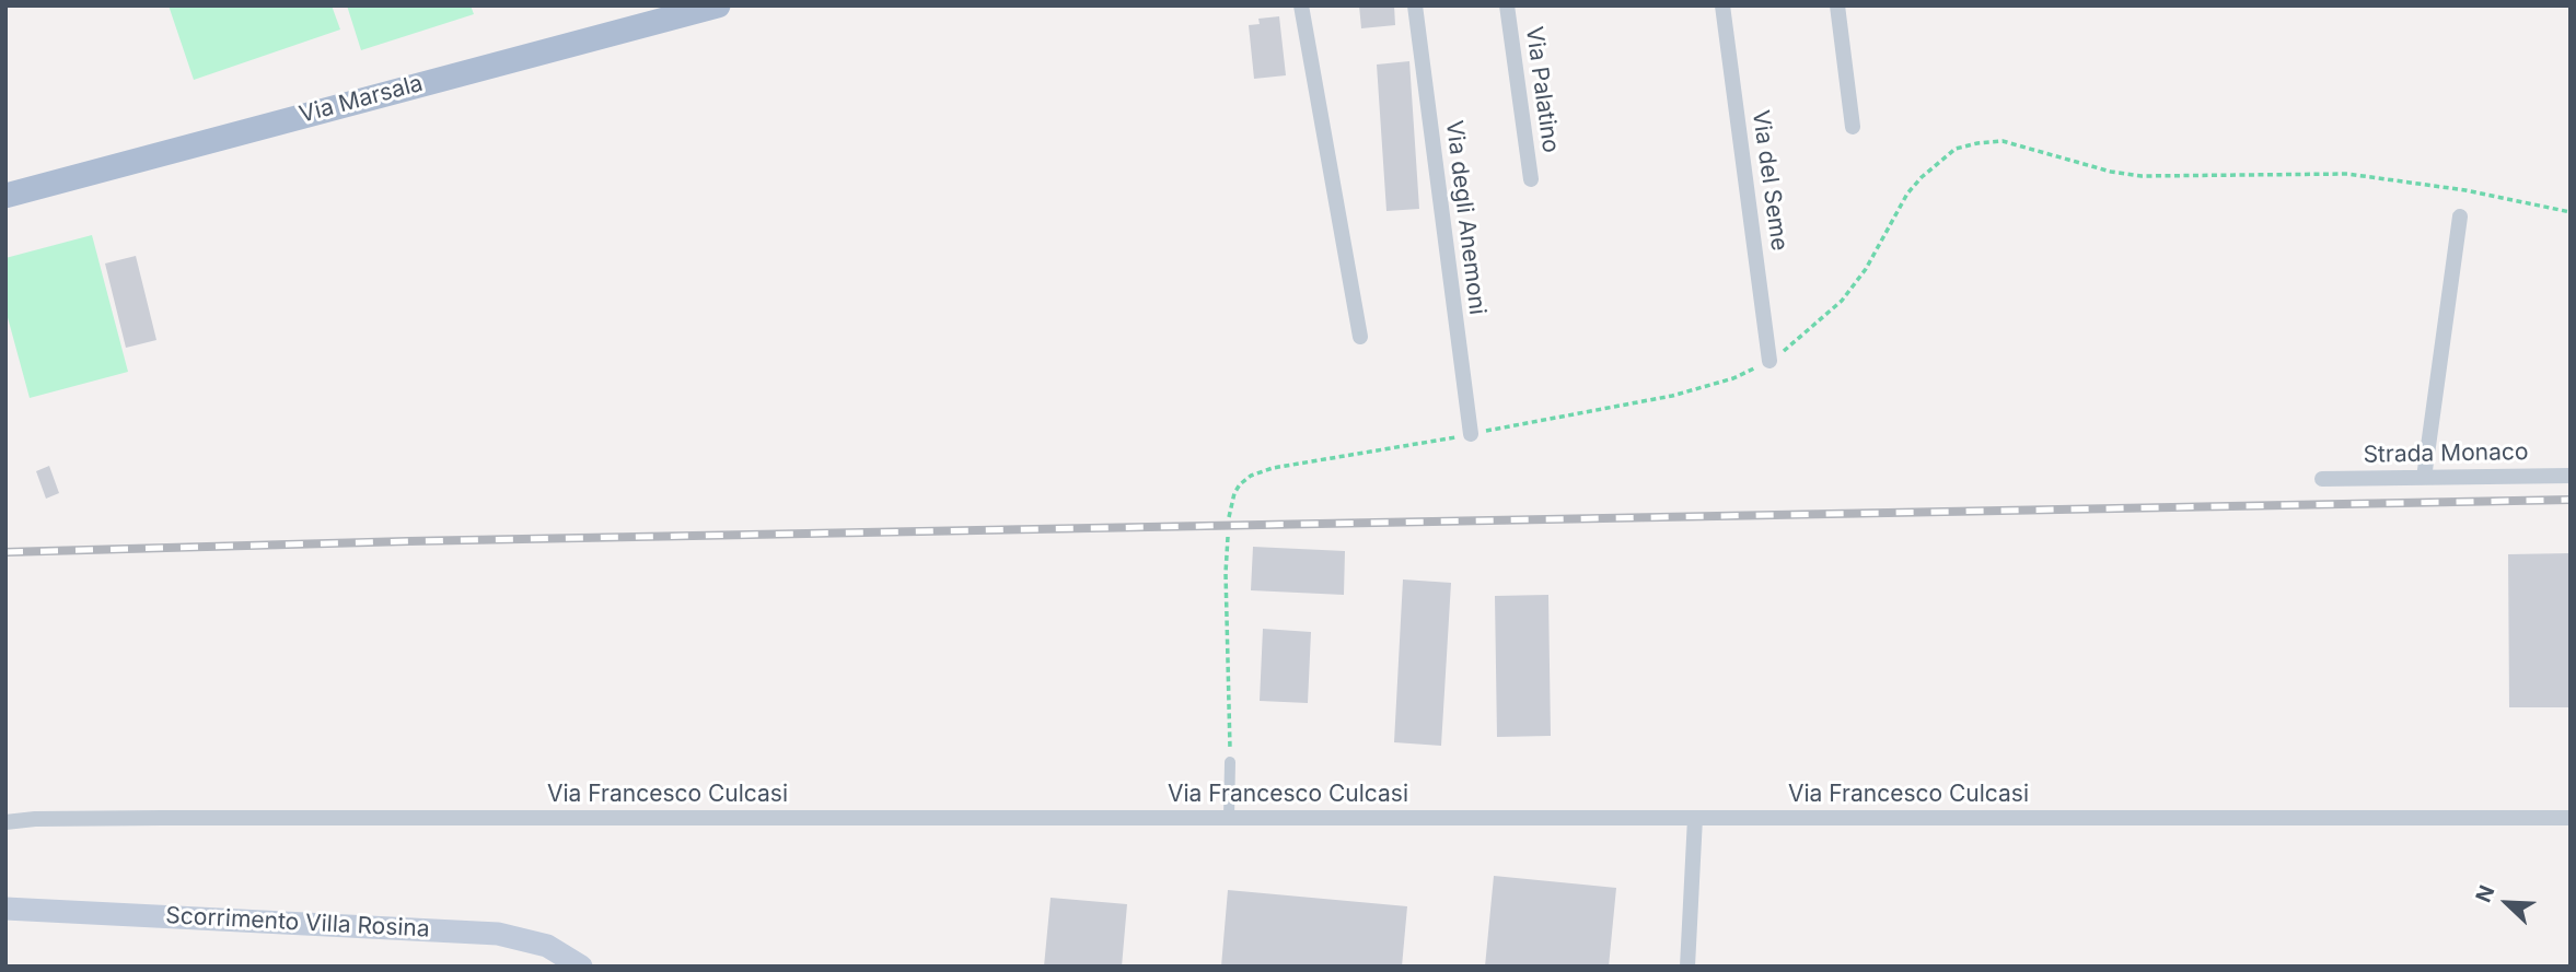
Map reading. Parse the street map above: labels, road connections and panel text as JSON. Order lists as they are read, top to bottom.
{
  "streets": {
    "main road": ["Via Marsala", "Scorrimento Villa Rosina"],
    "street": [
      "Via Palatino",
      "Via del Seme",
      "Via degli Anemoni",
      "Strada Monaco",
      "Via Francesco Culcasi"
    ]
  },
  "north": "top left"
}
